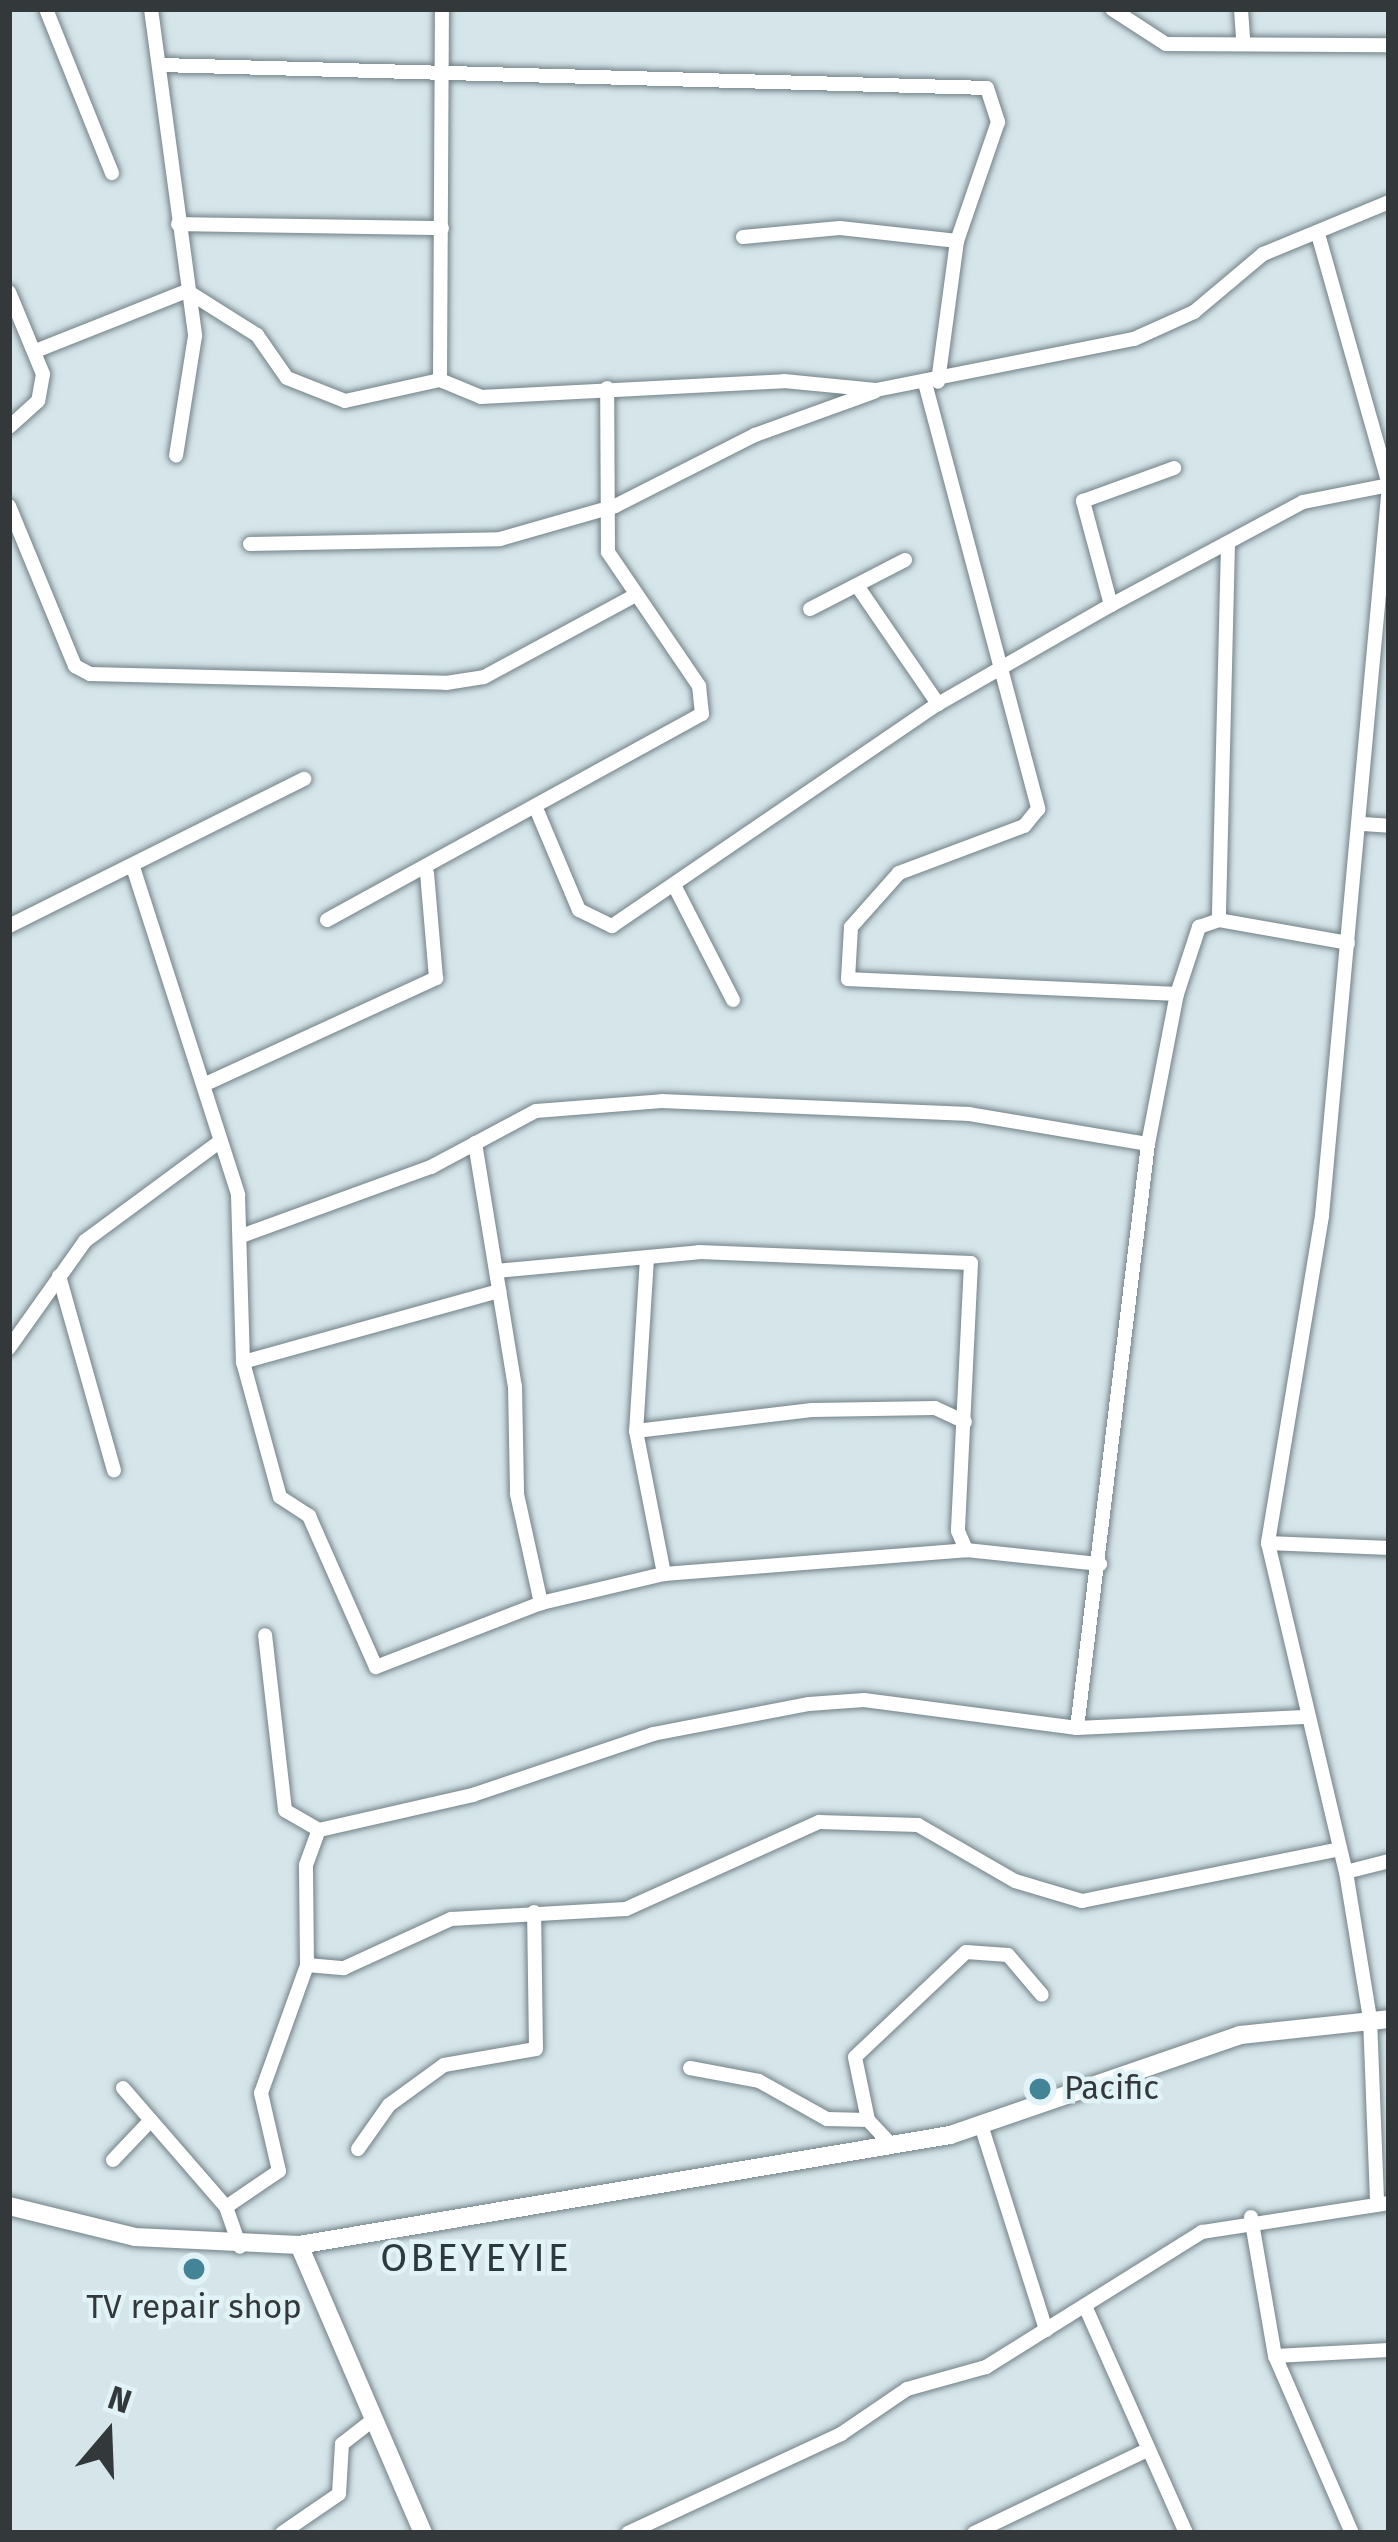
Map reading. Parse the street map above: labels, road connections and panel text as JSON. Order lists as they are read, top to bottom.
{
  "districts": ["OBEYEYIE"],
  "places": ["Pacific", "TV repair shop"],
  "north": "top"
}
